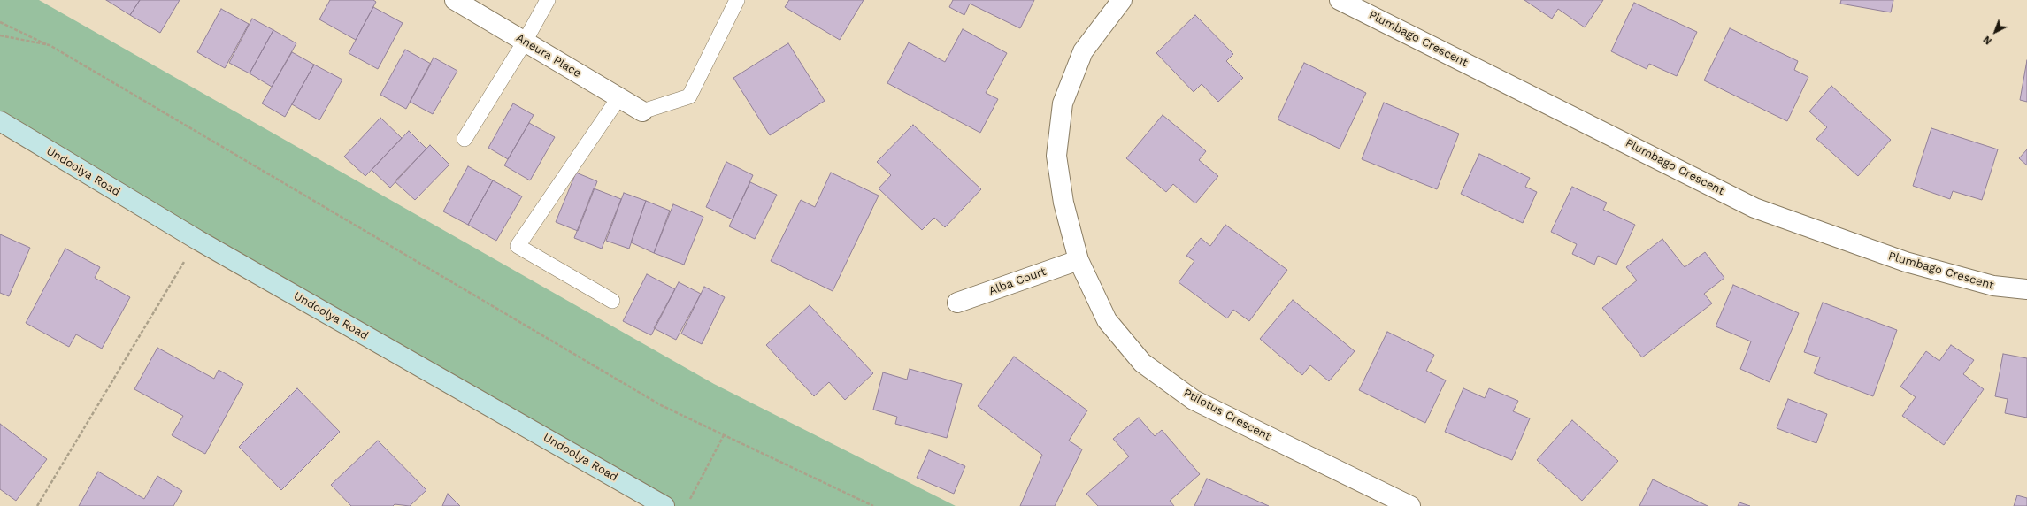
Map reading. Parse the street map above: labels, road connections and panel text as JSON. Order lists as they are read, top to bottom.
{
  "streets": {
    "main road": ["Undoolya Road"],
    "street": [
      "Plumbago Crescent",
      "Aneura Place",
      "Alba Court",
      "Ptilotus Crescent"
    ]
  },
  "crossings": [
    ["Alba Court", "Ptilotus Crescent"]
  ],
  "north": "bottom left"
}
